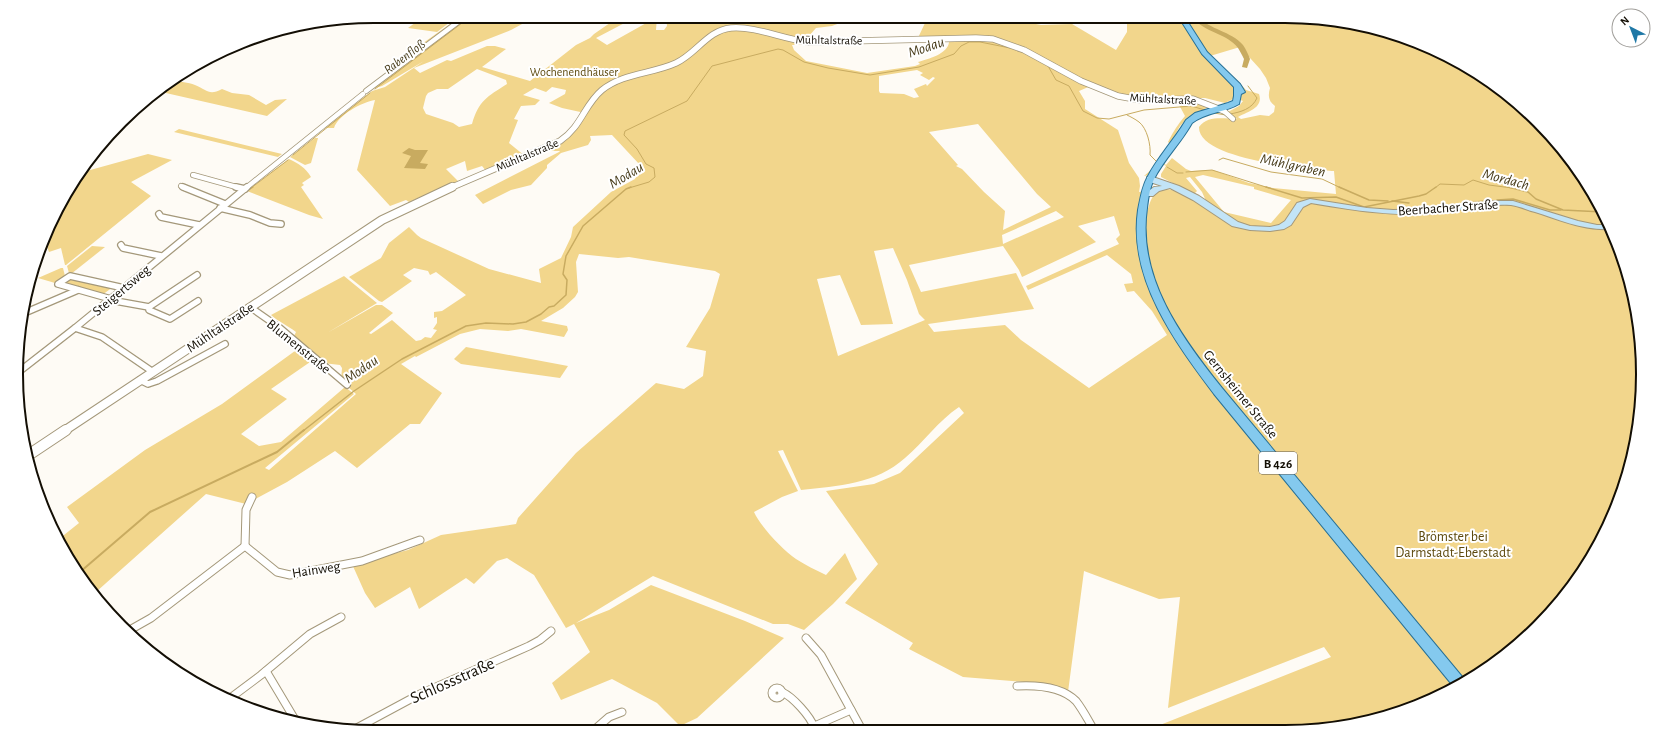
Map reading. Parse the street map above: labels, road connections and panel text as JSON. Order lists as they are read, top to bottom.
{
  "streets": {
    "main road": ["Beerbacher Straße", "Gernsheimer Straße", "B 426"],
    "street": [
      "Mühltalstraße",
      "Steigertsweg",
      "Blumenstraße",
      "Hainweg",
      "Schlossstraße"
    ]
  },
  "crossings": [
    ["Mühltalstraße", "Blumenstraße"],
    ["Mühltalstraße", "B 426"],
    ["Beerbacher Straße", "Gernsheimer Straße"],
    ["Gernsheimer Straße", "B 426"]
  ],
  "water": [
    "Modau",
    "Rabenfloß",
    "Mühlgraben",
    "Mordach"
  ],
  "parks": ["Wochenendhäuser", "Brömster bei Darmstadt-Eberstadt"],
  "north": "top left"
}
